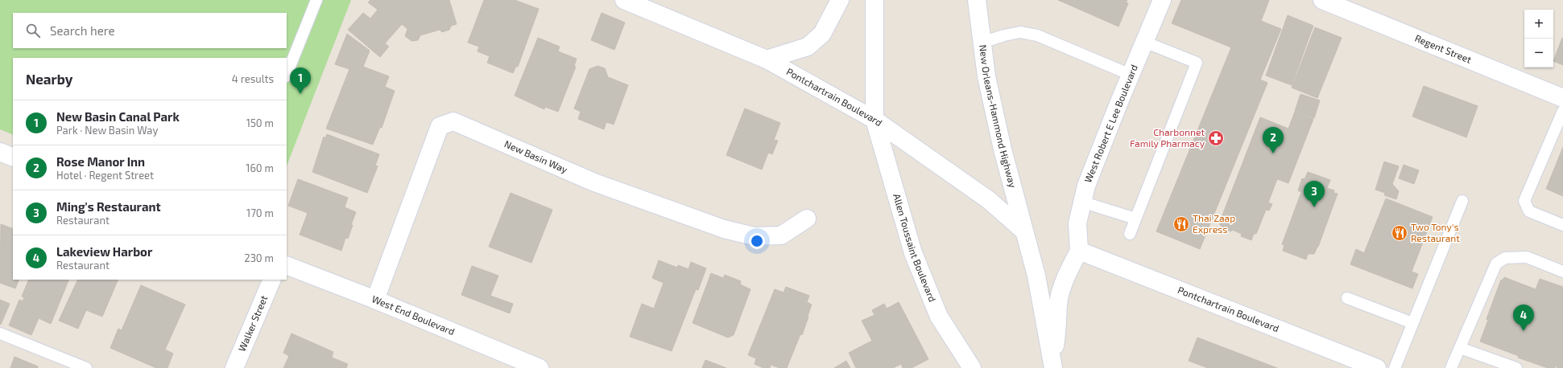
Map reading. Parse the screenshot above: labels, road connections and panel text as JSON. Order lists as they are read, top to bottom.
{
  "streets": {
    "main road": [
      "Regent Street",
      "Pontchartrain Boulevard",
      "New Orleans-Hammond Highway",
      "West Robert E Lee Boulevard",
      "New Basin Way",
      "Allen Toussaint Boulevard",
      "West End Boulevard",
      "Walker Street"
    ]
  },
  "crossings": [
    ["Pontchartrain Boulevard", "New Orleans-Hammond Highway"],
    ["Pontchartrain Boulevard", "West Robert E Lee Boulevard"],
    ["Pontchartrain Boulevard", "Allen Toussaint Boulevard"],
    ["New Basin Way", "West End Boulevard"]
  ],
  "places": {
    "pharmacy": ["Charbonnet Family Pharmacy"],
    "restaurant": ["Thai Zaap Express", "Two Tony's Restaurant"]
  },
  "page": {
    "map_buttons": ["+", "−"],
    "search": "Search here",
    "heading": ["Nearby", "4 results"],
    "pins": [
      "1",
      "2",
      "3",
      "4"
    ],
    "list": [
      {
        "mark": "1",
        "name": "New Basin Canal Park",
        "note": "Park · New Basin Way",
        "value": "150 m"
      },
      {
        "mark": "2",
        "name": "Rose Manor Inn",
        "note": "Hotel · Regent Street",
        "value": "160 m"
      },
      {
        "mark": "3",
        "name": "Ming's Restaurant",
        "note": "Restaurant",
        "value": "170 m"
      },
      {
        "mark": "4",
        "name": "Lakeview Harbor",
        "note": "Restaurant",
        "value": "230 m"
      }
    ]
  }
}
